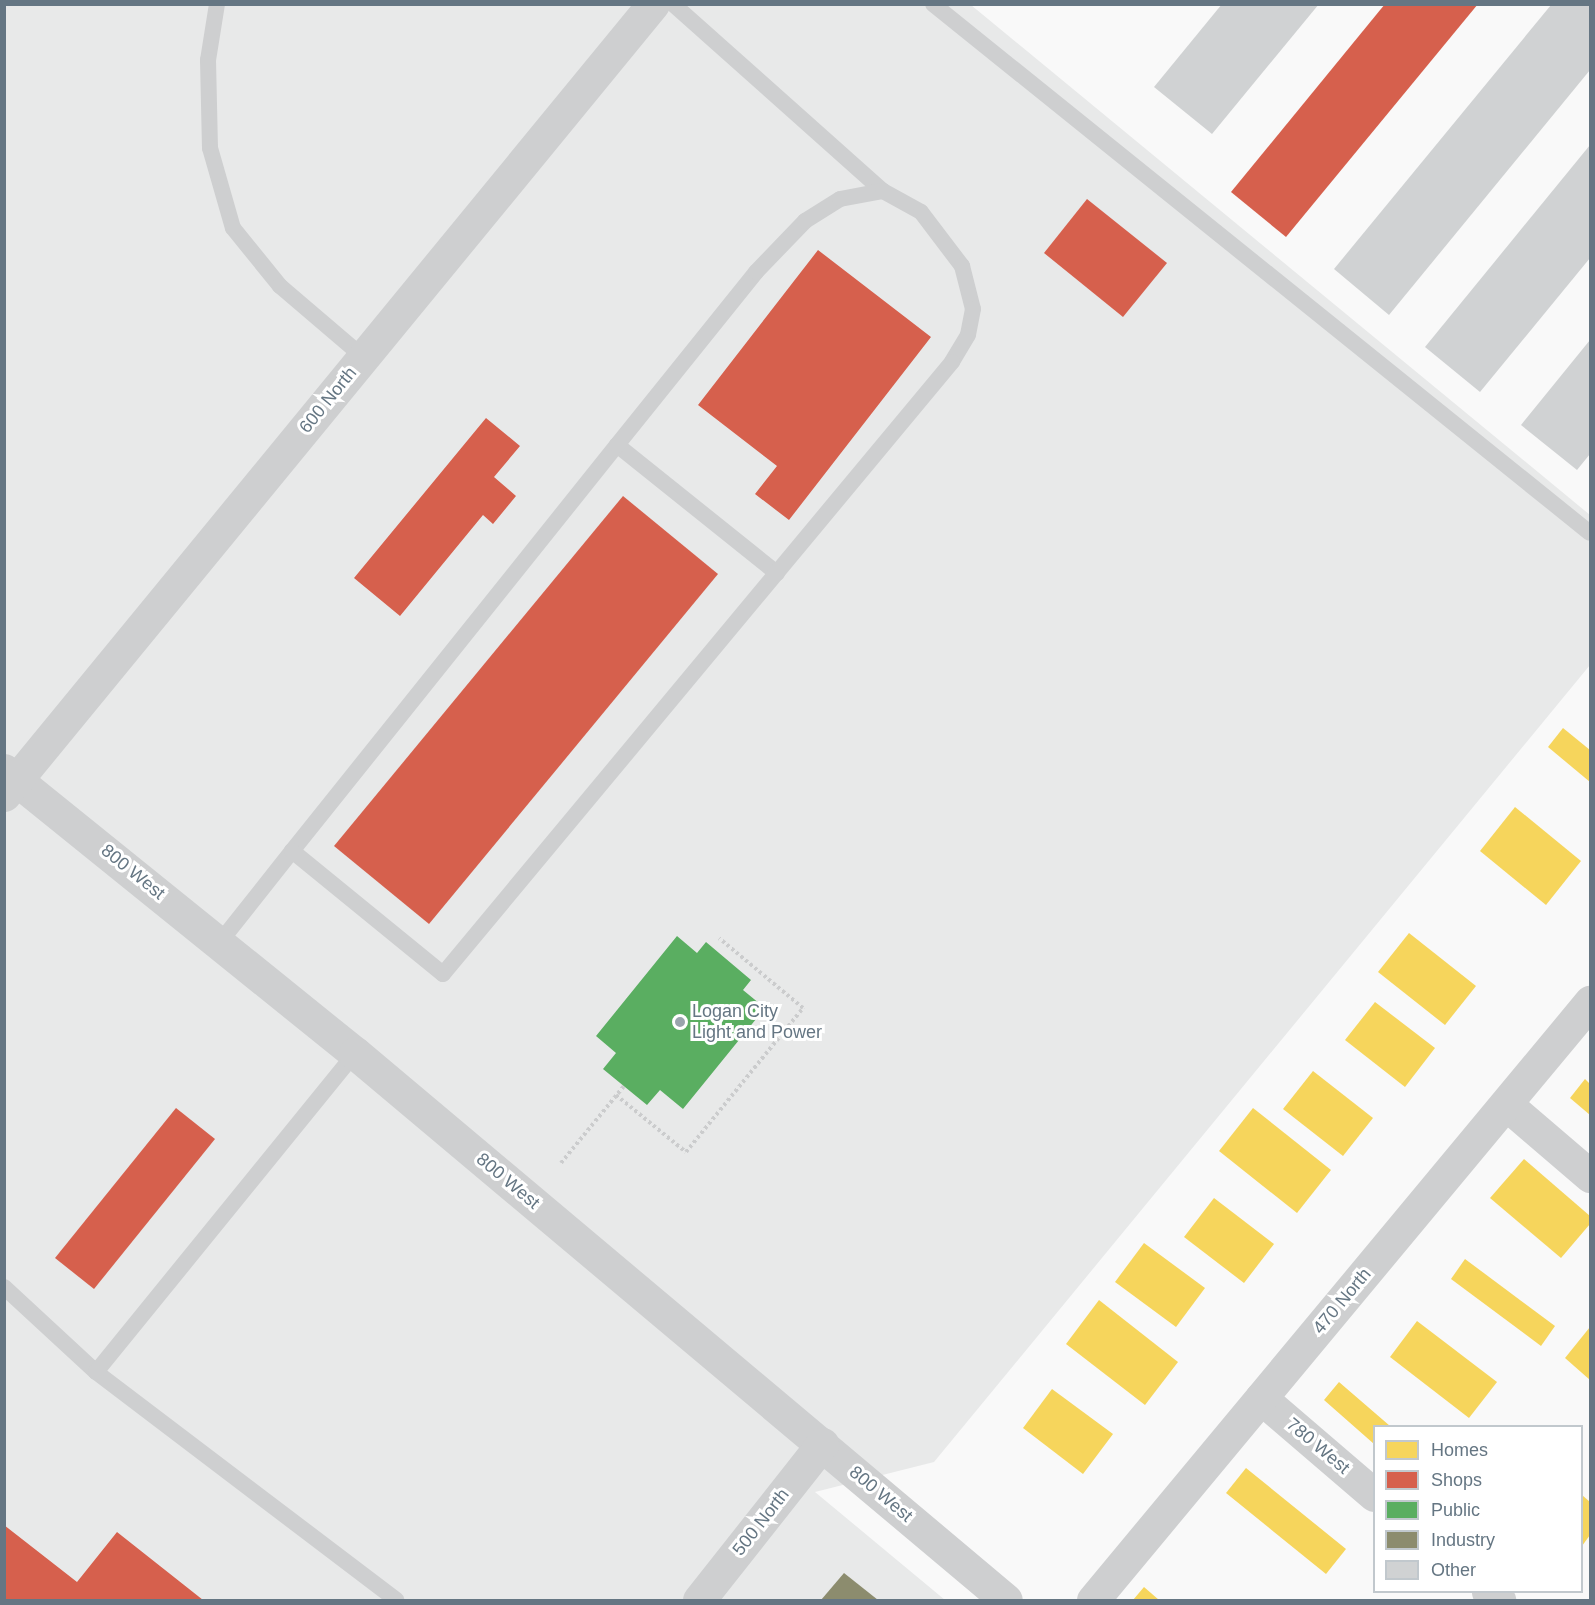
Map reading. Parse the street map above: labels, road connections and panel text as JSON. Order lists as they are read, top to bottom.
{
  "streets": {
    "street": [
      "600 North",
      "800 West",
      "470 North",
      "780 West",
      "500 North"
    ]
  },
  "crossings": [
    ["600 North", "800 West"],
    ["800 West", "500 North"],
    ["470 North", "780 West"]
  ],
  "places": ["Logan City Light and Power"],
  "legend": [
    "Homes",
    "Shops",
    "Public",
    "Industry",
    "Other"
  ]
}
